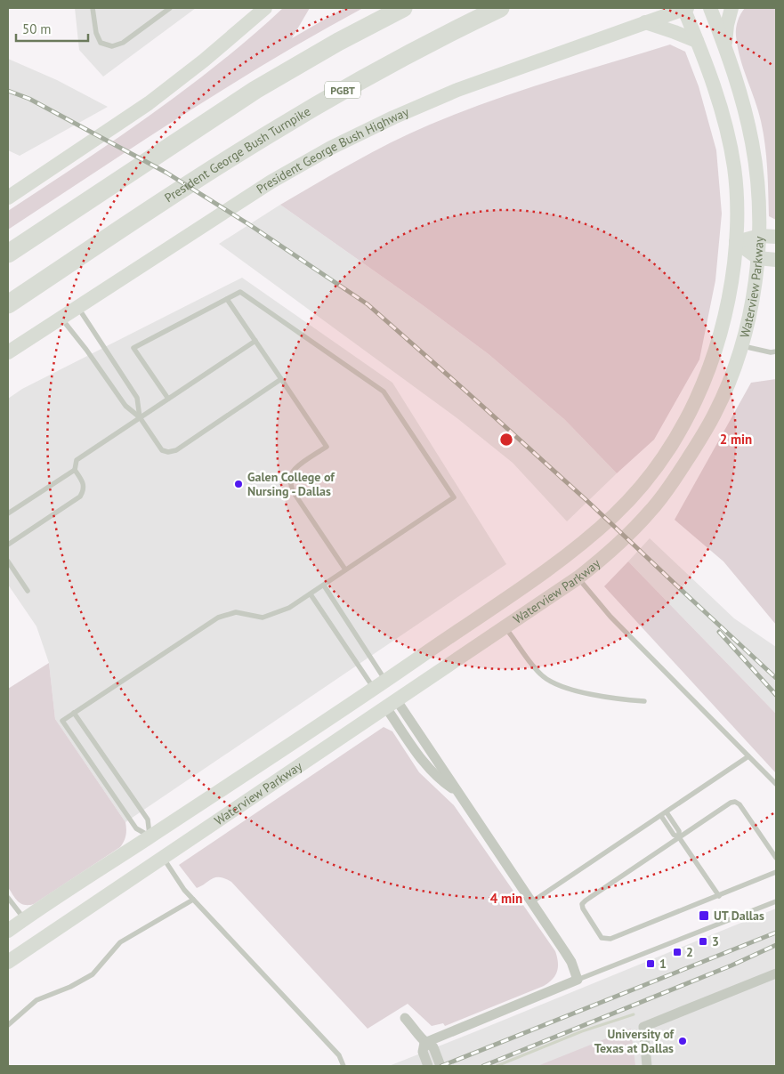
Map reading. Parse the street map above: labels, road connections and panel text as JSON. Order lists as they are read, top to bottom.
{
  "streets": {
    "highway": ["PGBT", "President George Bush Turnpike"],
    "main road": ["President George Bush Highway", "Waterview Parkway"]
  },
  "crossings": [
    ["President George Bush Highway", "Waterview Parkway"]
  ],
  "places": {
    "other": ["Galen College of Nursing - Dallas", "University of Texas at Dallas"],
    "transit": [
      "UT Dallas",
      "3",
      "2",
      "1"
    ]
  },
  "scale_bar": "50 m",
  "rings": ["2 min", "4 min"]
}
